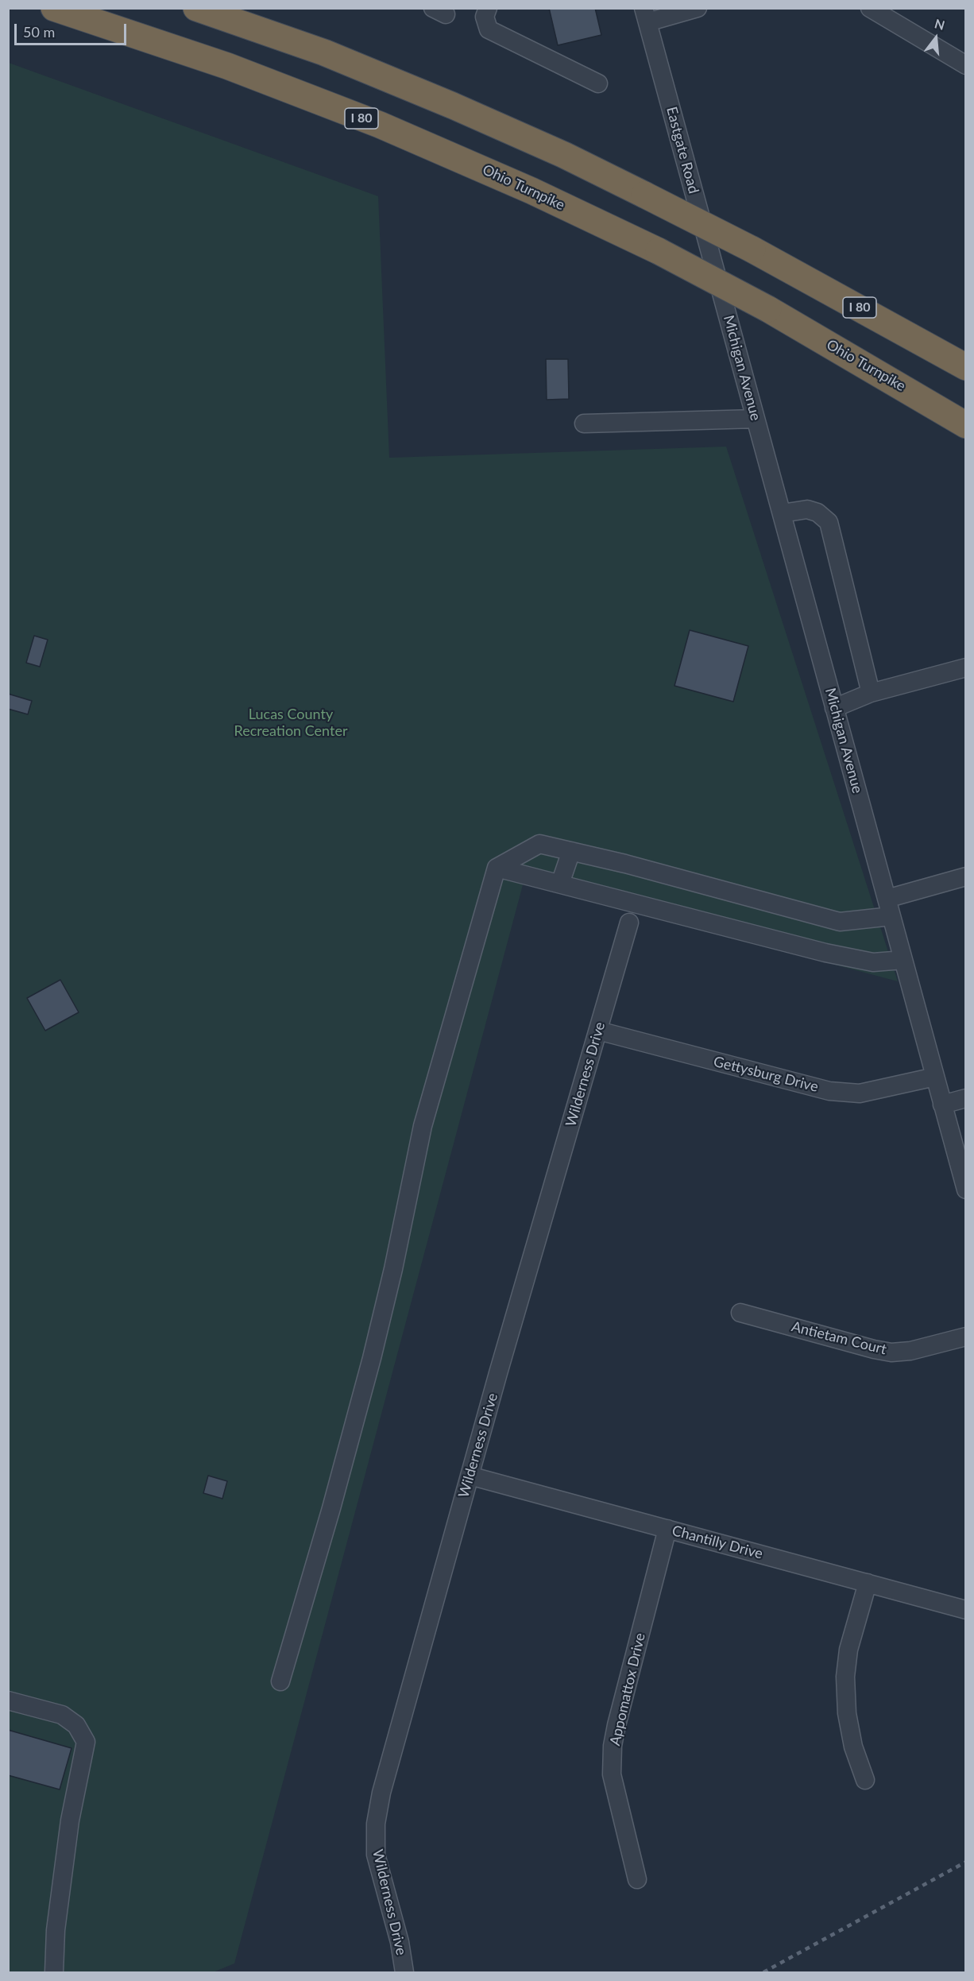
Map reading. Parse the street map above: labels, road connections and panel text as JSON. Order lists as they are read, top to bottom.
{
  "streets": {
    "highway": ["I 80", "Ohio Turnpike"],
    "street": [
      "Eastgate Road",
      "Michigan Avenue",
      "Wilderness Drive",
      "Gettysburg Drive",
      "Antietam Court",
      "Chantilly Drive",
      "Appomattox Drive"
    ]
  },
  "crossings": [
    ["Eastgate Road", "Michigan Avenue"],
    ["Michigan Avenue", "Gettysburg Drive"],
    ["Wilderness Drive", "Gettysburg Drive"],
    ["Wilderness Drive", "Chantilly Drive"],
    ["Chantilly Drive", "Appomattox Drive"]
  ],
  "parks": ["Lucas County Recreation Center"],
  "scale_bar": "50 m",
  "north": "top"
}
